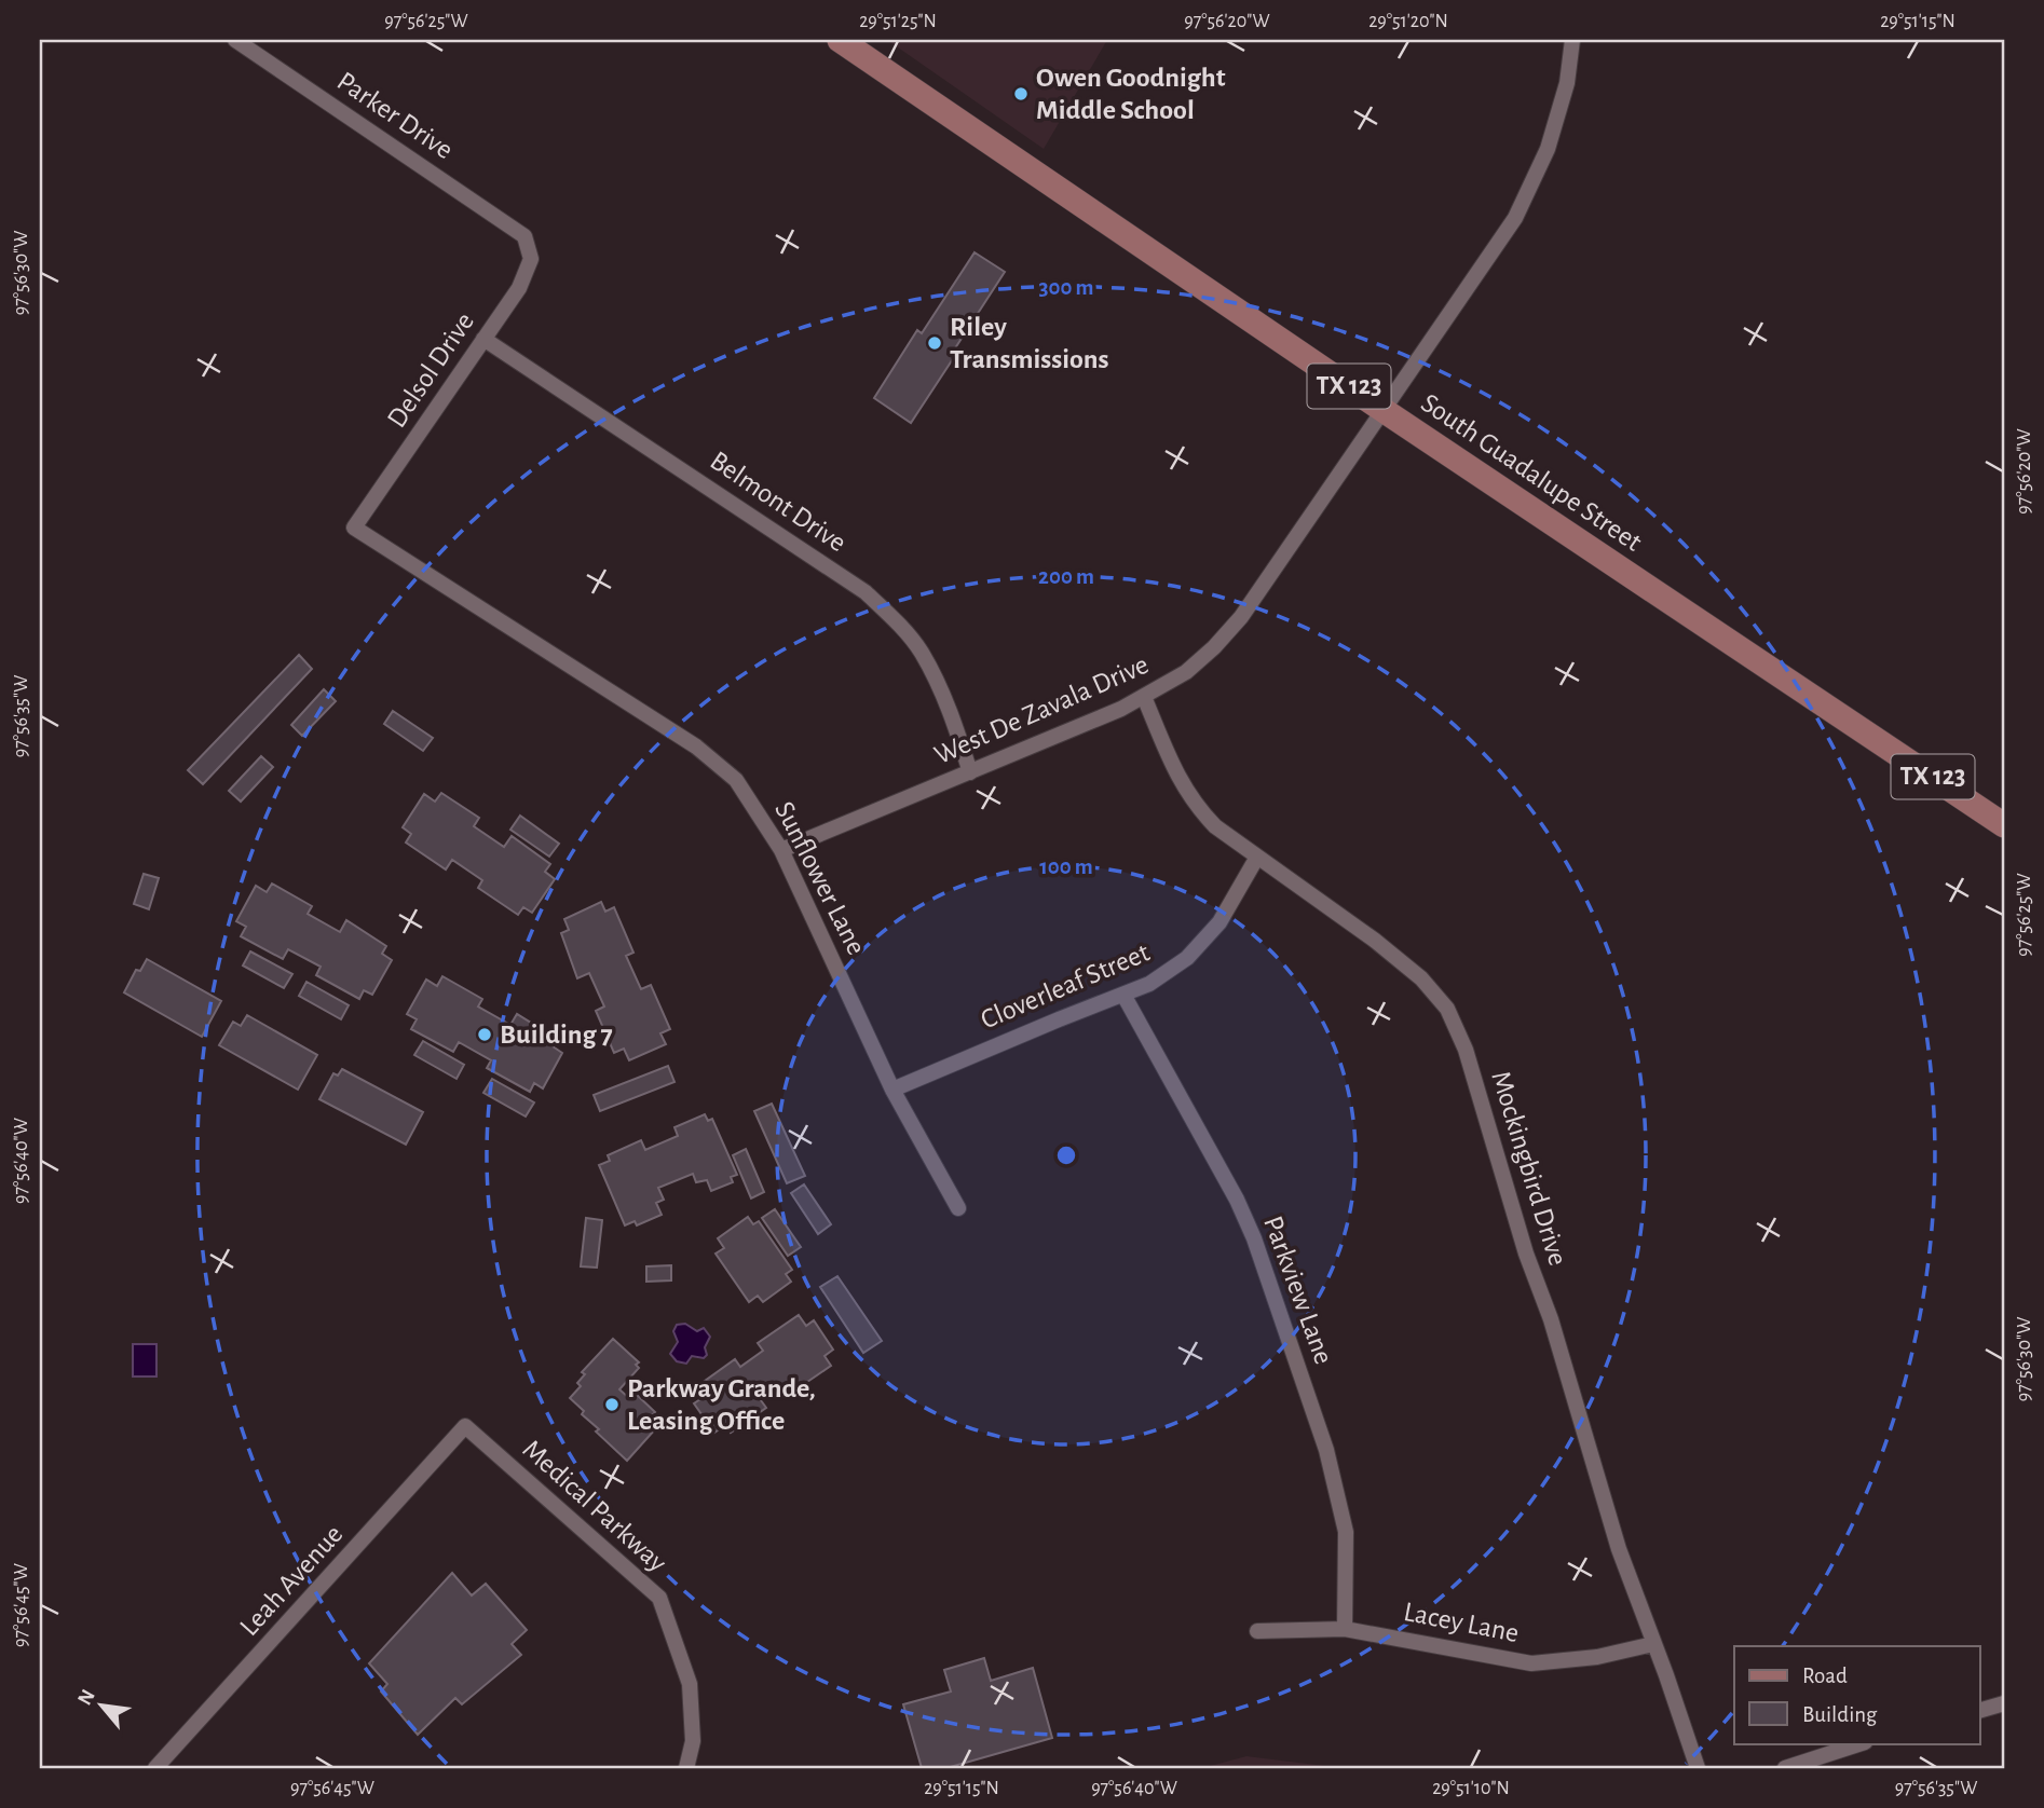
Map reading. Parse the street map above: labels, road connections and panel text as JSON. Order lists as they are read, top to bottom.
{
  "streets": {
    "main road": ["TX 123", "South Guadalupe Street"],
    "street": [
      "Parker Drive",
      "Delsol Drive",
      "Belmont Drive",
      "West De Zavala Drive",
      "Sunflower Lane",
      "Cloverleaf Street",
      "Mockingbird Drive",
      "Parkview Lane",
      "Medical Parkway",
      "Leah Avenue",
      "Lacey Lane"
    ]
  },
  "crossings": [
    ["Parker Drive", "Delsol Drive"],
    ["Delsol Drive", "Belmont Drive"],
    ["Delsol Drive", "Sunflower Lane"],
    ["South Guadalupe Street", "West De Zavala Drive"],
    ["Belmont Drive", "West De Zavala Drive"],
    ["West De Zavala Drive", "Sunflower Lane"],
    ["West De Zavala Drive", "Mockingbird Drive"],
    ["Sunflower Lane", "Cloverleaf Street"],
    ["Cloverleaf Street", "Mockingbird Drive"],
    ["Cloverleaf Street", "Parkview Lane"],
    ["Mockingbird Drive", "Lacey Lane"],
    ["Parkview Lane", "Lacey Lane"],
    ["Medical Parkway", "Leah Avenue"]
  ],
  "places": [
    "Owen Goodnight Middle School",
    "Riley Transmissions",
    "Building 7",
    "Parkway Grande, Leasing Office"
  ],
  "legend": ["Road", "Building"],
  "north": "top left",
  "coordinates": [
    "97°56'25\"W",
    "29°51'25\"N",
    "97°56'20\"W",
    "29°51'20\"N",
    "29°51'15\"N",
    "97°56'30\"W",
    "97°56'35\"W",
    "97°56'40\"W",
    "97°56'45\"W",
    "29°51'10\"N"
  ],
  "rings": ["300 m", "200 m", "100 m"]
}
